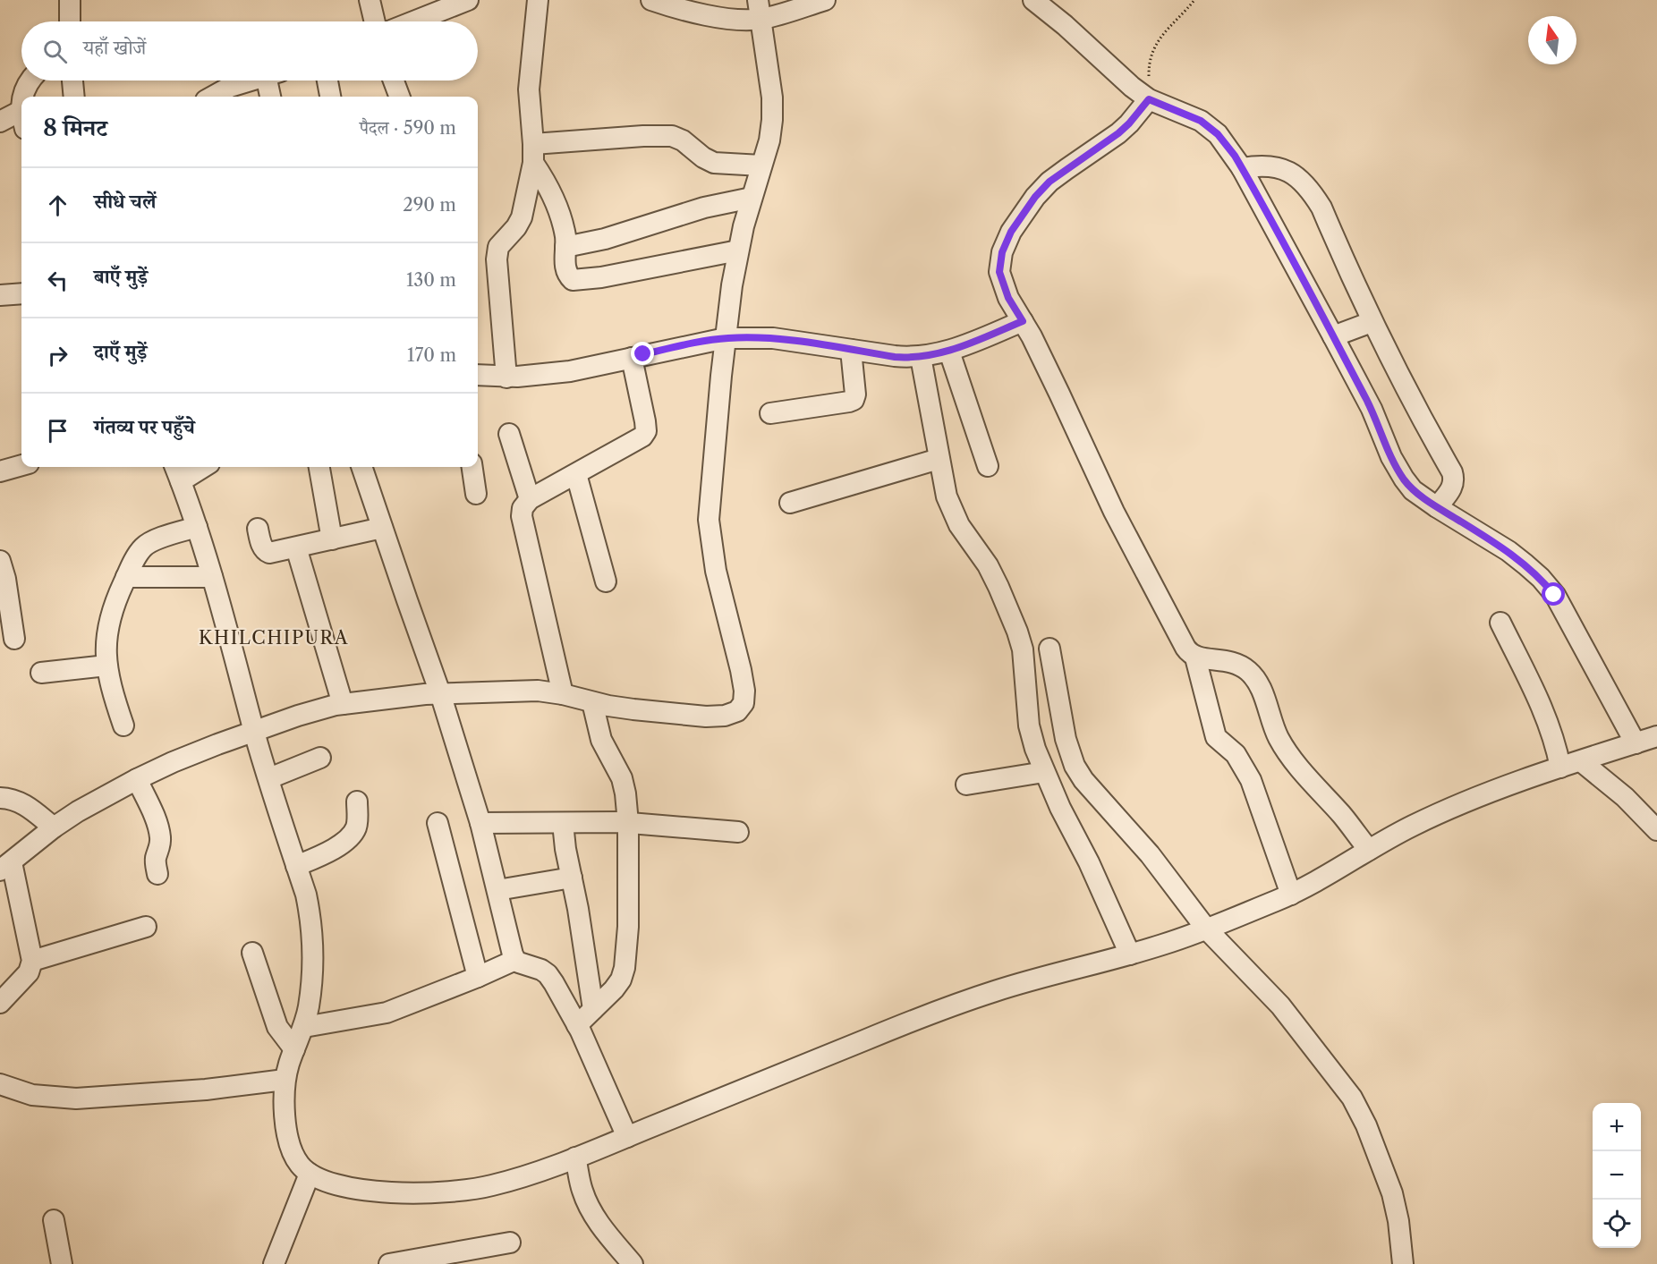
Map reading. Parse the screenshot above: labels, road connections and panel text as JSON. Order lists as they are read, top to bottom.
{
  "districts": ["KHILCHIPURA"],
  "north": "top",
  "page": {
    "search": "यहाँ खोजें",
    "heading": ["8 मिनट", "पैदल · 590 m"],
    "list": [
      ["सीधे चलें", "290 m"],
      ["बाएँ मुड़ें", "130 m"],
      ["दाएँ मुड़ें", "170 m"],
      "गंतव्य पर पहुँचे"
    ],
    "map_buttons": ["+", "−"]
  }
}
